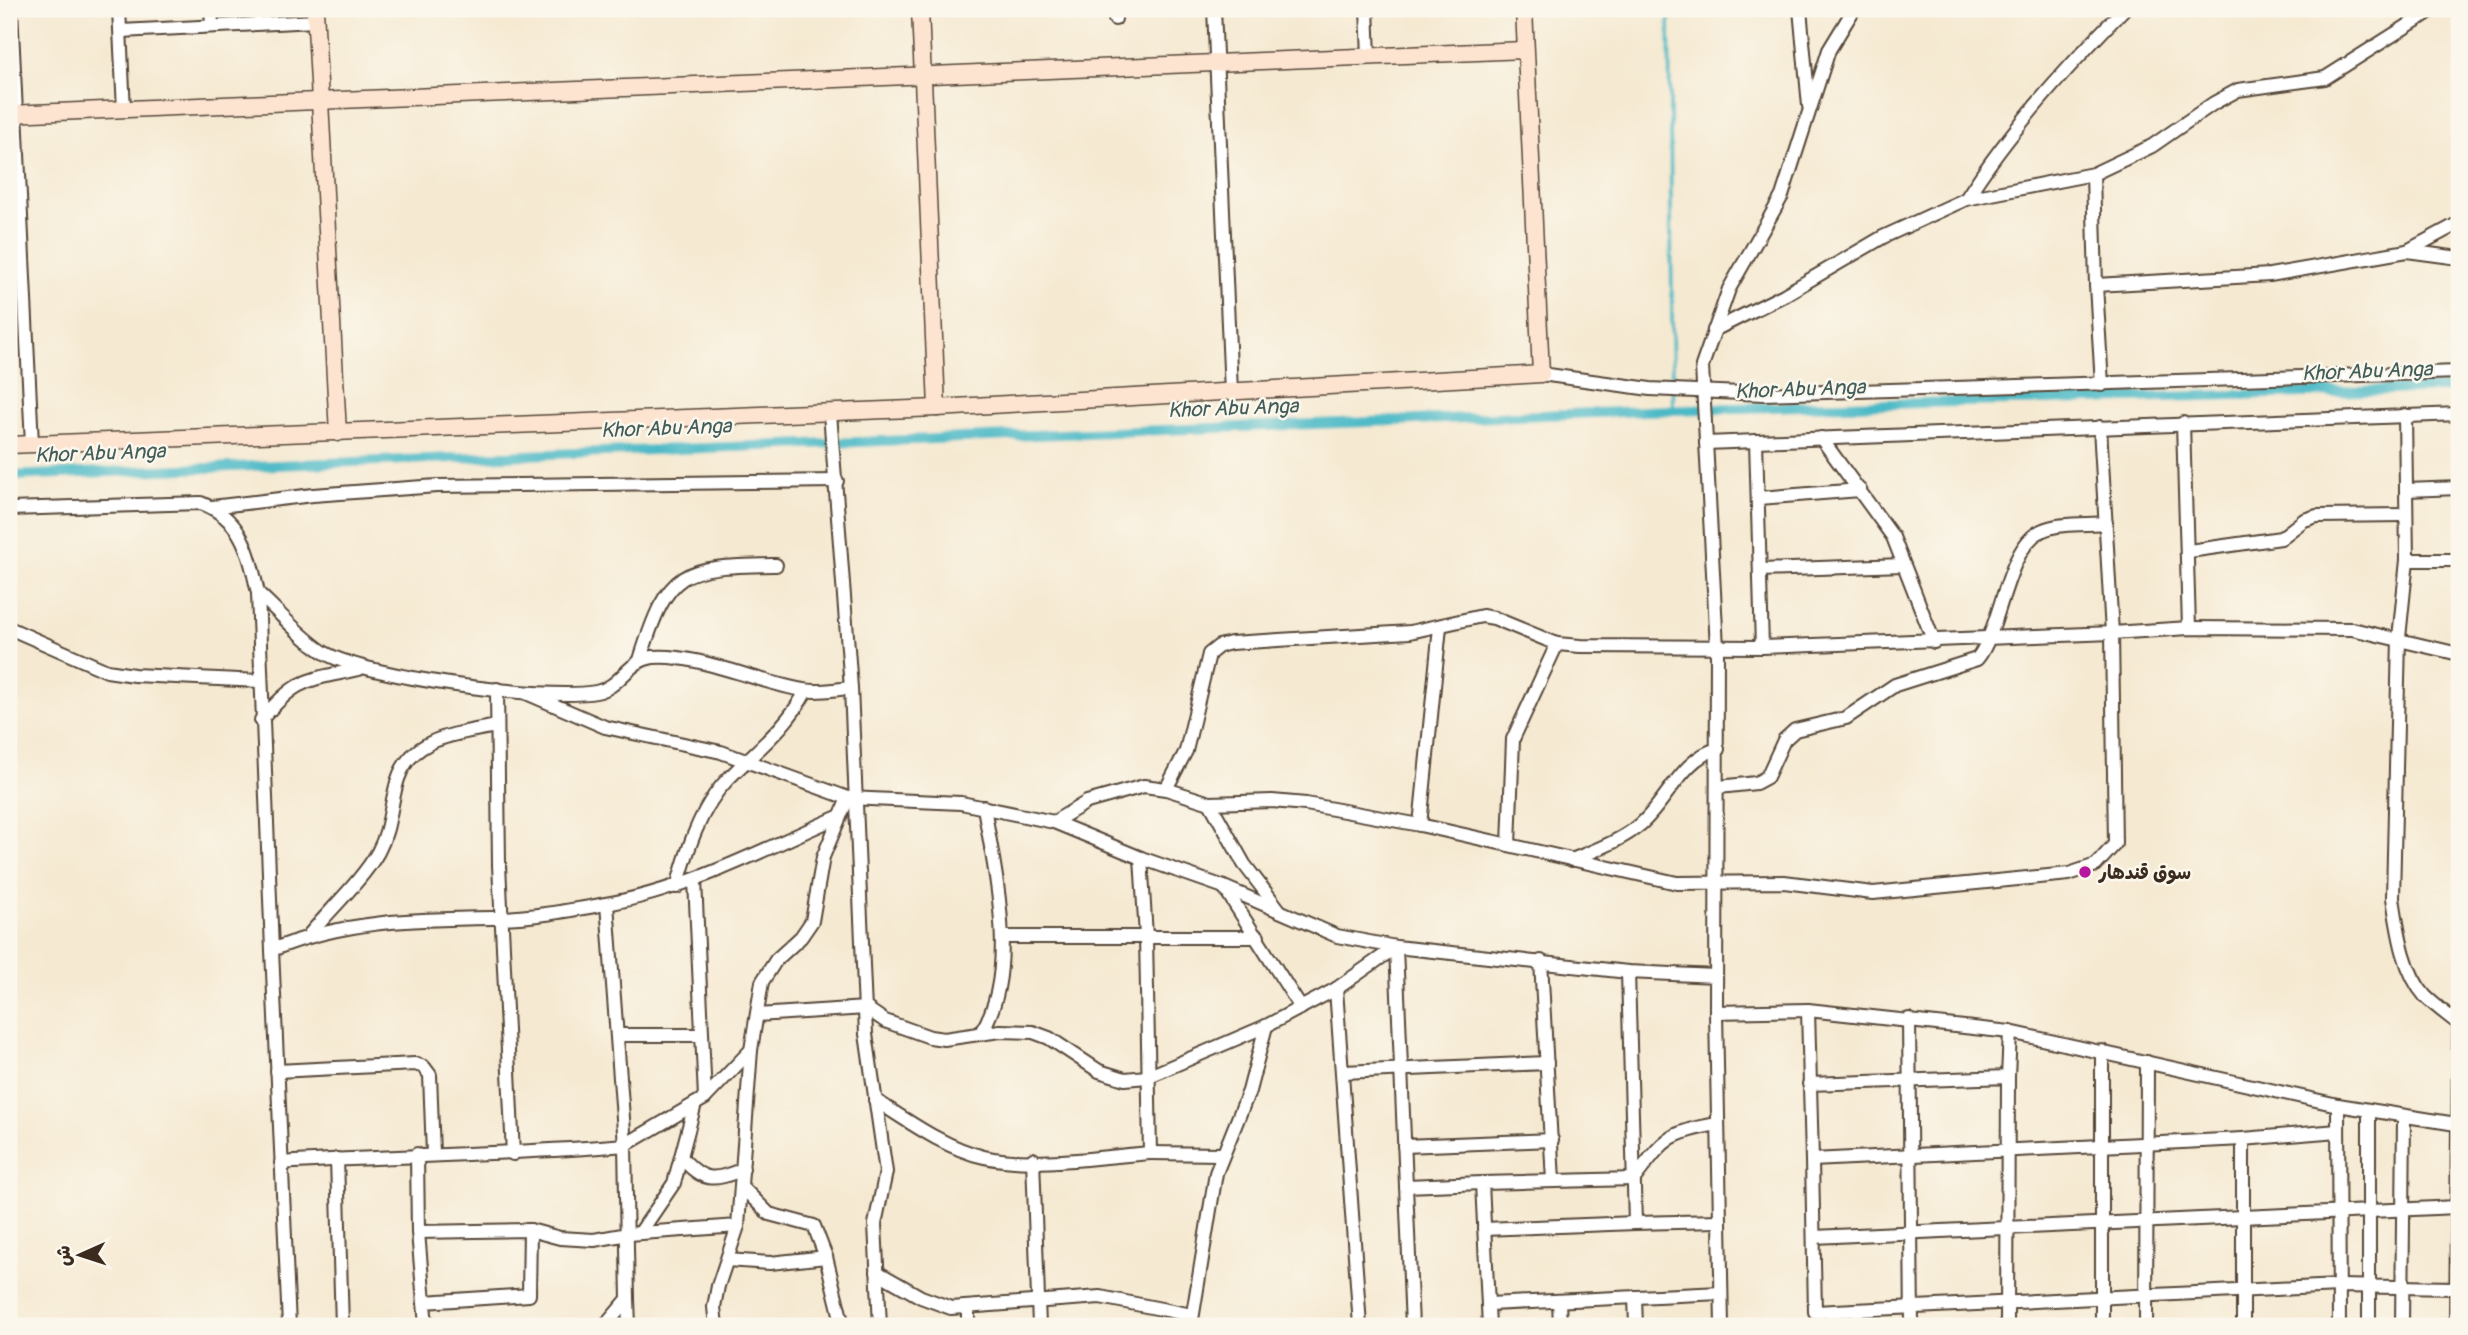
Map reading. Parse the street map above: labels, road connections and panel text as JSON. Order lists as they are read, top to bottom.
{
  "water": ["Khor Abu Anga"],
  "places": ["سوق قندهار"],
  "north": "left"
}
